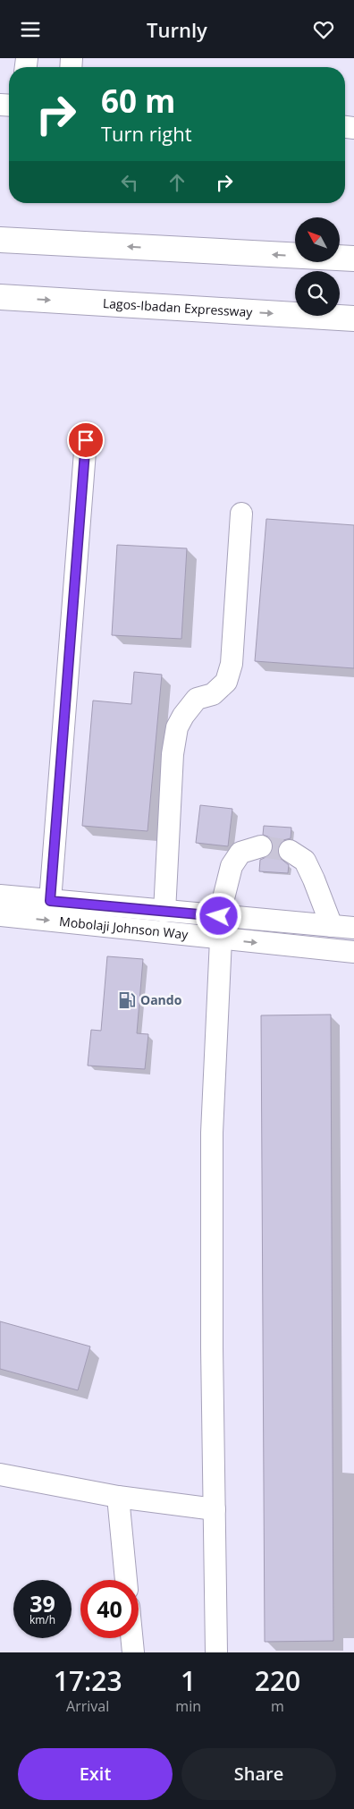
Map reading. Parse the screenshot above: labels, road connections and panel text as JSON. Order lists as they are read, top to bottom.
{
  "streets": {
    "highway": ["Lagos-Ibadan Expressway"],
    "street": ["Mobolaji Johnson Way"]
  },
  "places": {
    "fuel station": ["Oando"]
  },
  "north": "top left",
  "page": {
    "header": "Turnly",
    "turn": ["60 m", "Turn right"],
    "speed": "39 km/h",
    "limit": "40",
    "eta": [
      "17:23",
      "Arrival",
      "1",
      "min",
      "220",
      "m"
    ],
    "buttons": ["Exit", "Share"]
  }
}
